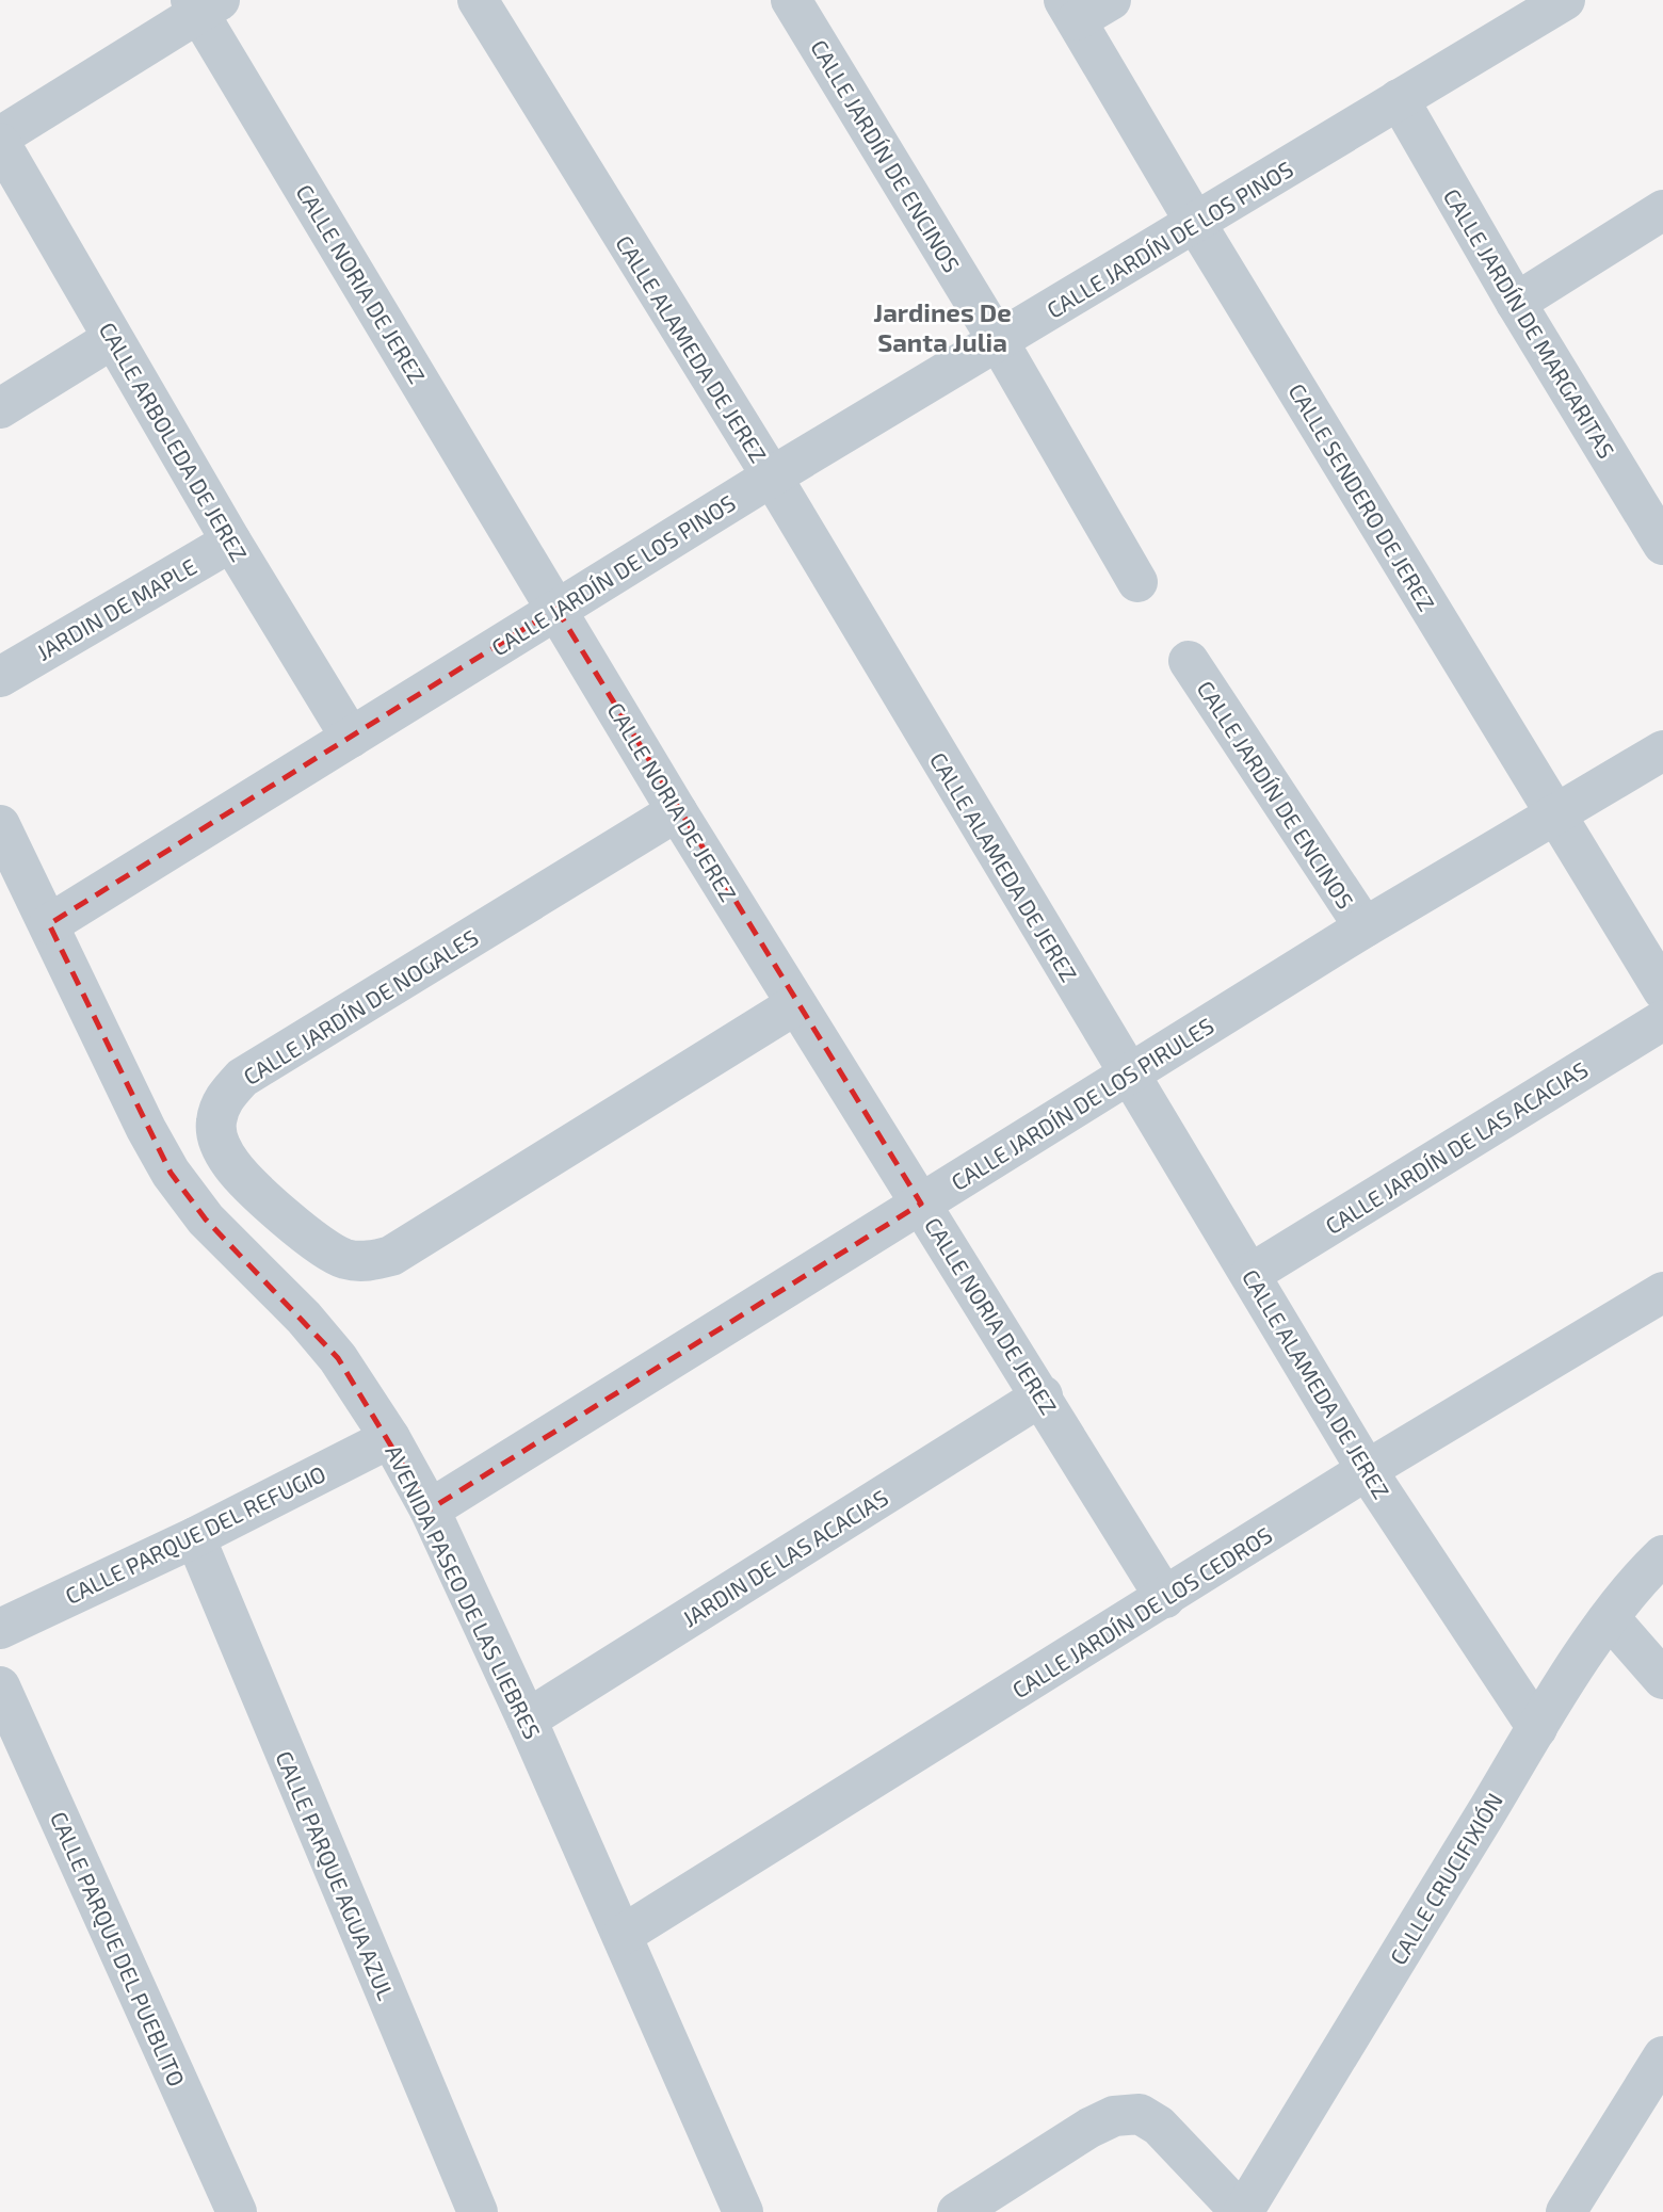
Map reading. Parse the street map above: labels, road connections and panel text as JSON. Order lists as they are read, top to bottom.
{
  "streets": {
    "street": [
      "CALLE JARDÍN DE ENCINOS",
      "CALLE JARDÍN DE LOS PINOS",
      "CALLE NORIA DE JEREZ",
      "CALLE JARDÍN DE MARGARITAS",
      "CALLE ALAMEDA DE JEREZ",
      "CALLE ARBOLEDA DE JEREZ",
      "CALLE SENDERO DE JEREZ",
      "JARDIN DE MAPLE",
      "CALLE JARDÍN DE NOGALES",
      "CALLE JARDÍN DE LOS PIRULES",
      "CALLE JARDÍN DE LAS ACACIAS",
      "CALLE PARQUE DEL REFUGIO",
      "JARDIN DE LAS ACACIAS",
      "AVENIDA PASEO DE LAS LIEBRES",
      "CALLE JARDÍN DE LOS CEDROS",
      "CALLE PARQUE AGUA AZUL",
      "CALLE CRUCIFIXIÓN",
      "CALLE PARQUE DEL PUEBLITO"
    ]
  },
  "crossings": [
    ["CALLE JARDÍN DE ENCINOS", "CALLE JARDÍN DE LOS PINOS"],
    ["CALLE JARDÍN DE ENCINOS", "CALLE JARDÍN DE LOS PIRULES"],
    ["CALLE JARDÍN DE LOS PINOS", "CALLE NORIA DE JEREZ"],
    ["CALLE JARDÍN DE LOS PINOS", "CALLE JARDÍN DE MARGARITAS"],
    ["CALLE JARDÍN DE LOS PINOS", "CALLE ALAMEDA DE JEREZ"],
    ["CALLE JARDÍN DE LOS PINOS", "CALLE ARBOLEDA DE JEREZ"],
    ["CALLE JARDÍN DE LOS PINOS", "CALLE SENDERO DE JEREZ"],
    ["CALLE JARDÍN DE LOS PINOS", "AVENIDA PASEO DE LAS LIEBRES"],
    ["CALLE NORIA DE JEREZ", "CALLE JARDÍN DE NOGALES"],
    ["CALLE NORIA DE JEREZ", "CALLE JARDÍN DE LOS PIRULES"],
    ["CALLE NORIA DE JEREZ", "JARDIN DE LAS ACACIAS"],
    ["CALLE NORIA DE JEREZ", "CALLE JARDÍN DE LOS CEDROS"],
    ["CALLE ALAMEDA DE JEREZ", "CALLE JARDÍN DE LOS PIRULES"],
    ["CALLE ALAMEDA DE JEREZ", "CALLE JARDÍN DE LAS ACACIAS"],
    ["CALLE ALAMEDA DE JEREZ", "CALLE JARDÍN DE LOS CEDROS"],
    ["CALLE ALAMEDA DE JEREZ", "CALLE CRUCIFIXIÓN"],
    ["CALLE ARBOLEDA DE JEREZ", "JARDIN DE MAPLE"],
    ["CALLE SENDERO DE JEREZ", "CALLE JARDÍN DE LOS PIRULES"],
    ["CALLE JARDÍN DE LOS PIRULES", "AVENIDA PASEO DE LAS LIEBRES"],
    ["CALLE PARQUE DEL REFUGIO", "AVENIDA PASEO DE LAS LIEBRES"],
    ["CALLE PARQUE DEL REFUGIO", "CALLE PARQUE AGUA AZUL"],
    ["JARDIN DE LAS ACACIAS", "AVENIDA PASEO DE LAS LIEBRES"],
    ["AVENIDA PASEO DE LAS LIEBRES", "CALLE JARDÍN DE LOS CEDROS"]
  ],
  "districts": ["Jardines De Santa Julia"]
}
